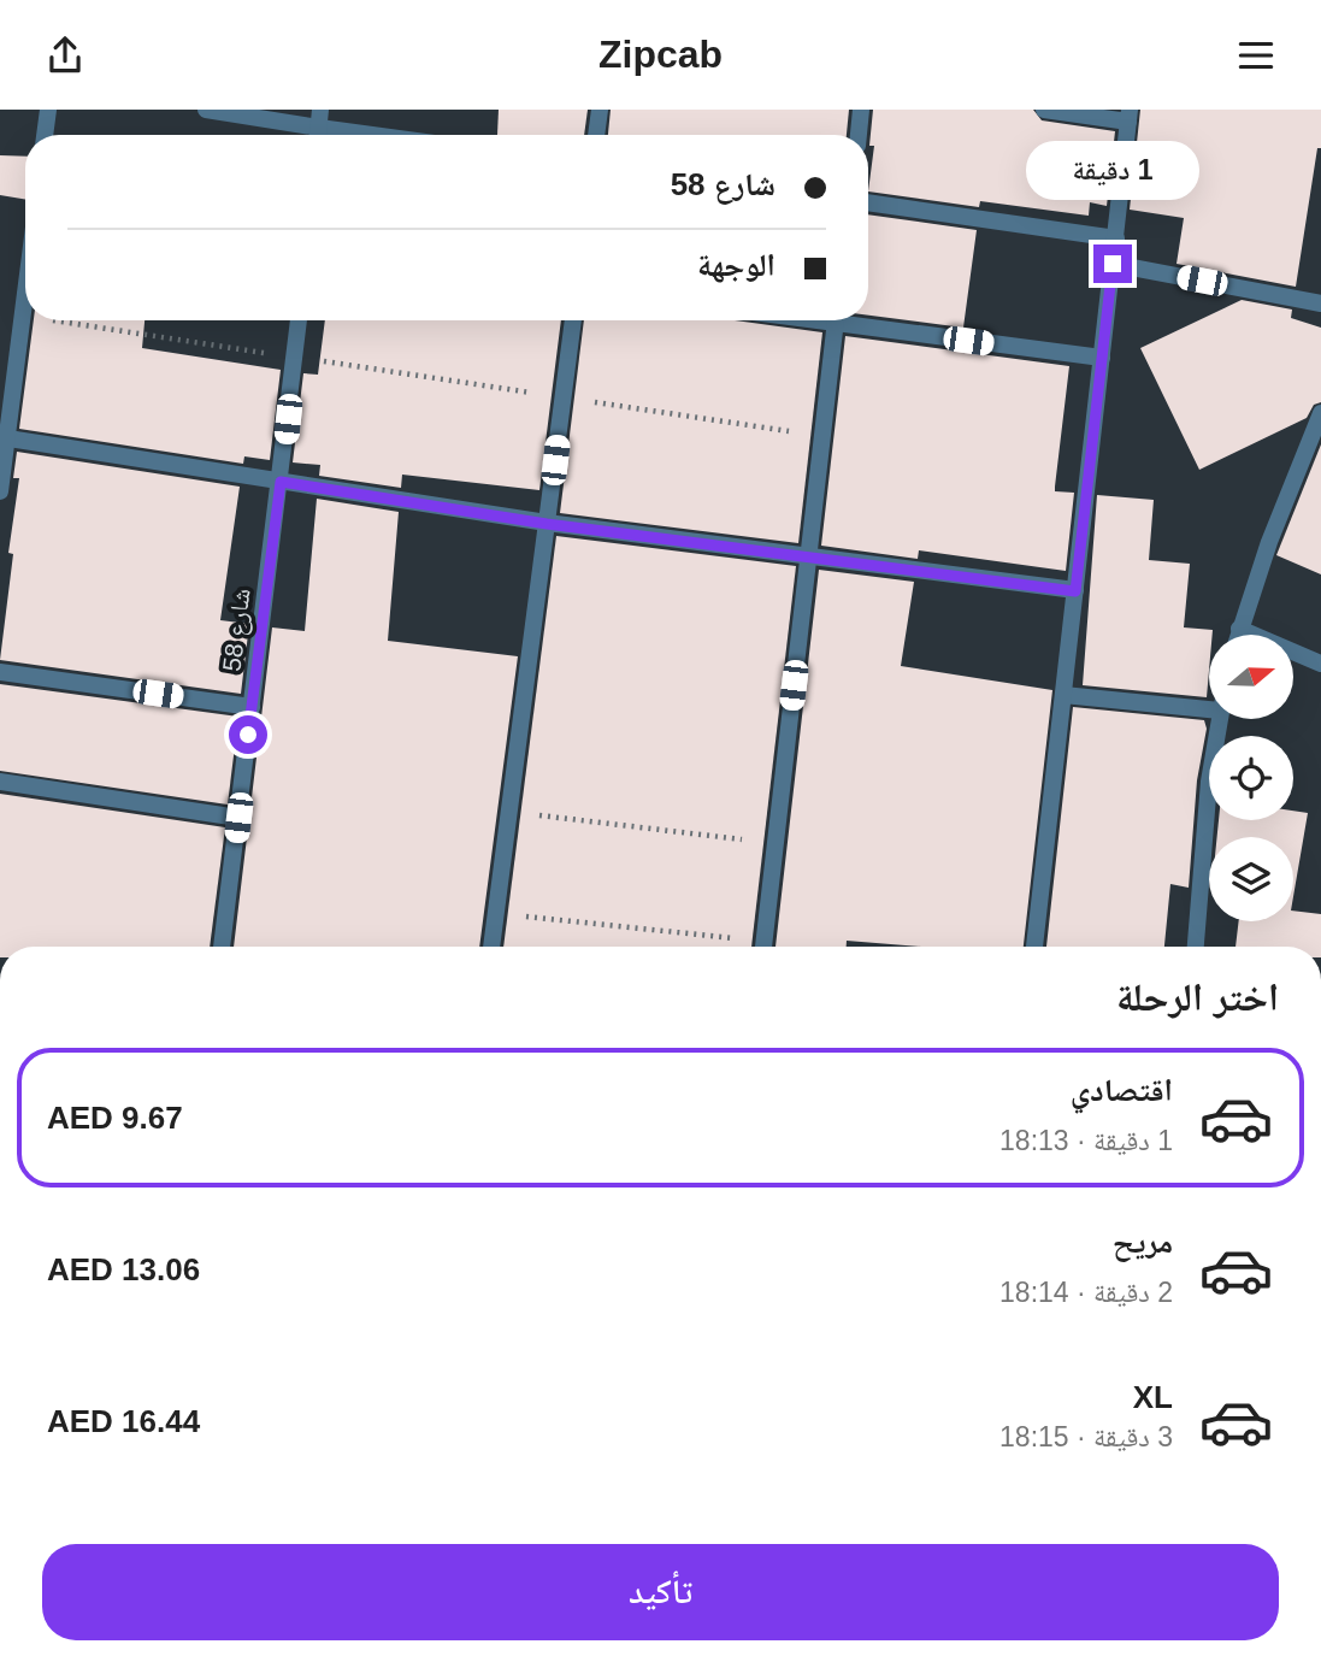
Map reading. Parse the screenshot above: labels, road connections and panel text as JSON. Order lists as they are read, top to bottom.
{
  "streets": {
    "street": ["شارع 58"]
  },
  "north": "right",
  "page": {
    "header": "Zipcab",
    "banner": ["شارع 58", "الوجهة"],
    "bubble": "1 دقيقة",
    "heading": "اختر الرحلة",
    "list": [
      {
        "name": "اقتصادي",
        "note": "1 دقيقة · 18:13",
        "value": "AED 9.67"
      },
      {
        "name": "مريح",
        "note": "2 دقيقة · 18:14",
        "value": "AED 13.06"
      },
      {
        "name": "XL",
        "note": "3 دقيقة · 18:15",
        "value": "AED 16.44"
      }
    ],
    "buttons": "تأكيد"
  }
}
